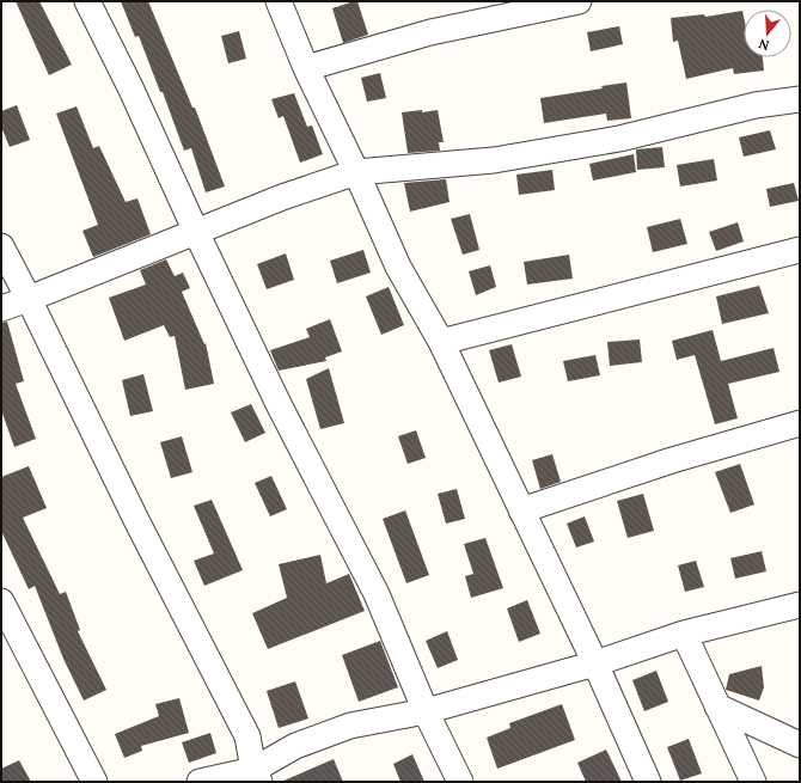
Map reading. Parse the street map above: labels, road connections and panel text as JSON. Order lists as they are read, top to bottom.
{
  "north": "bottom"
}
